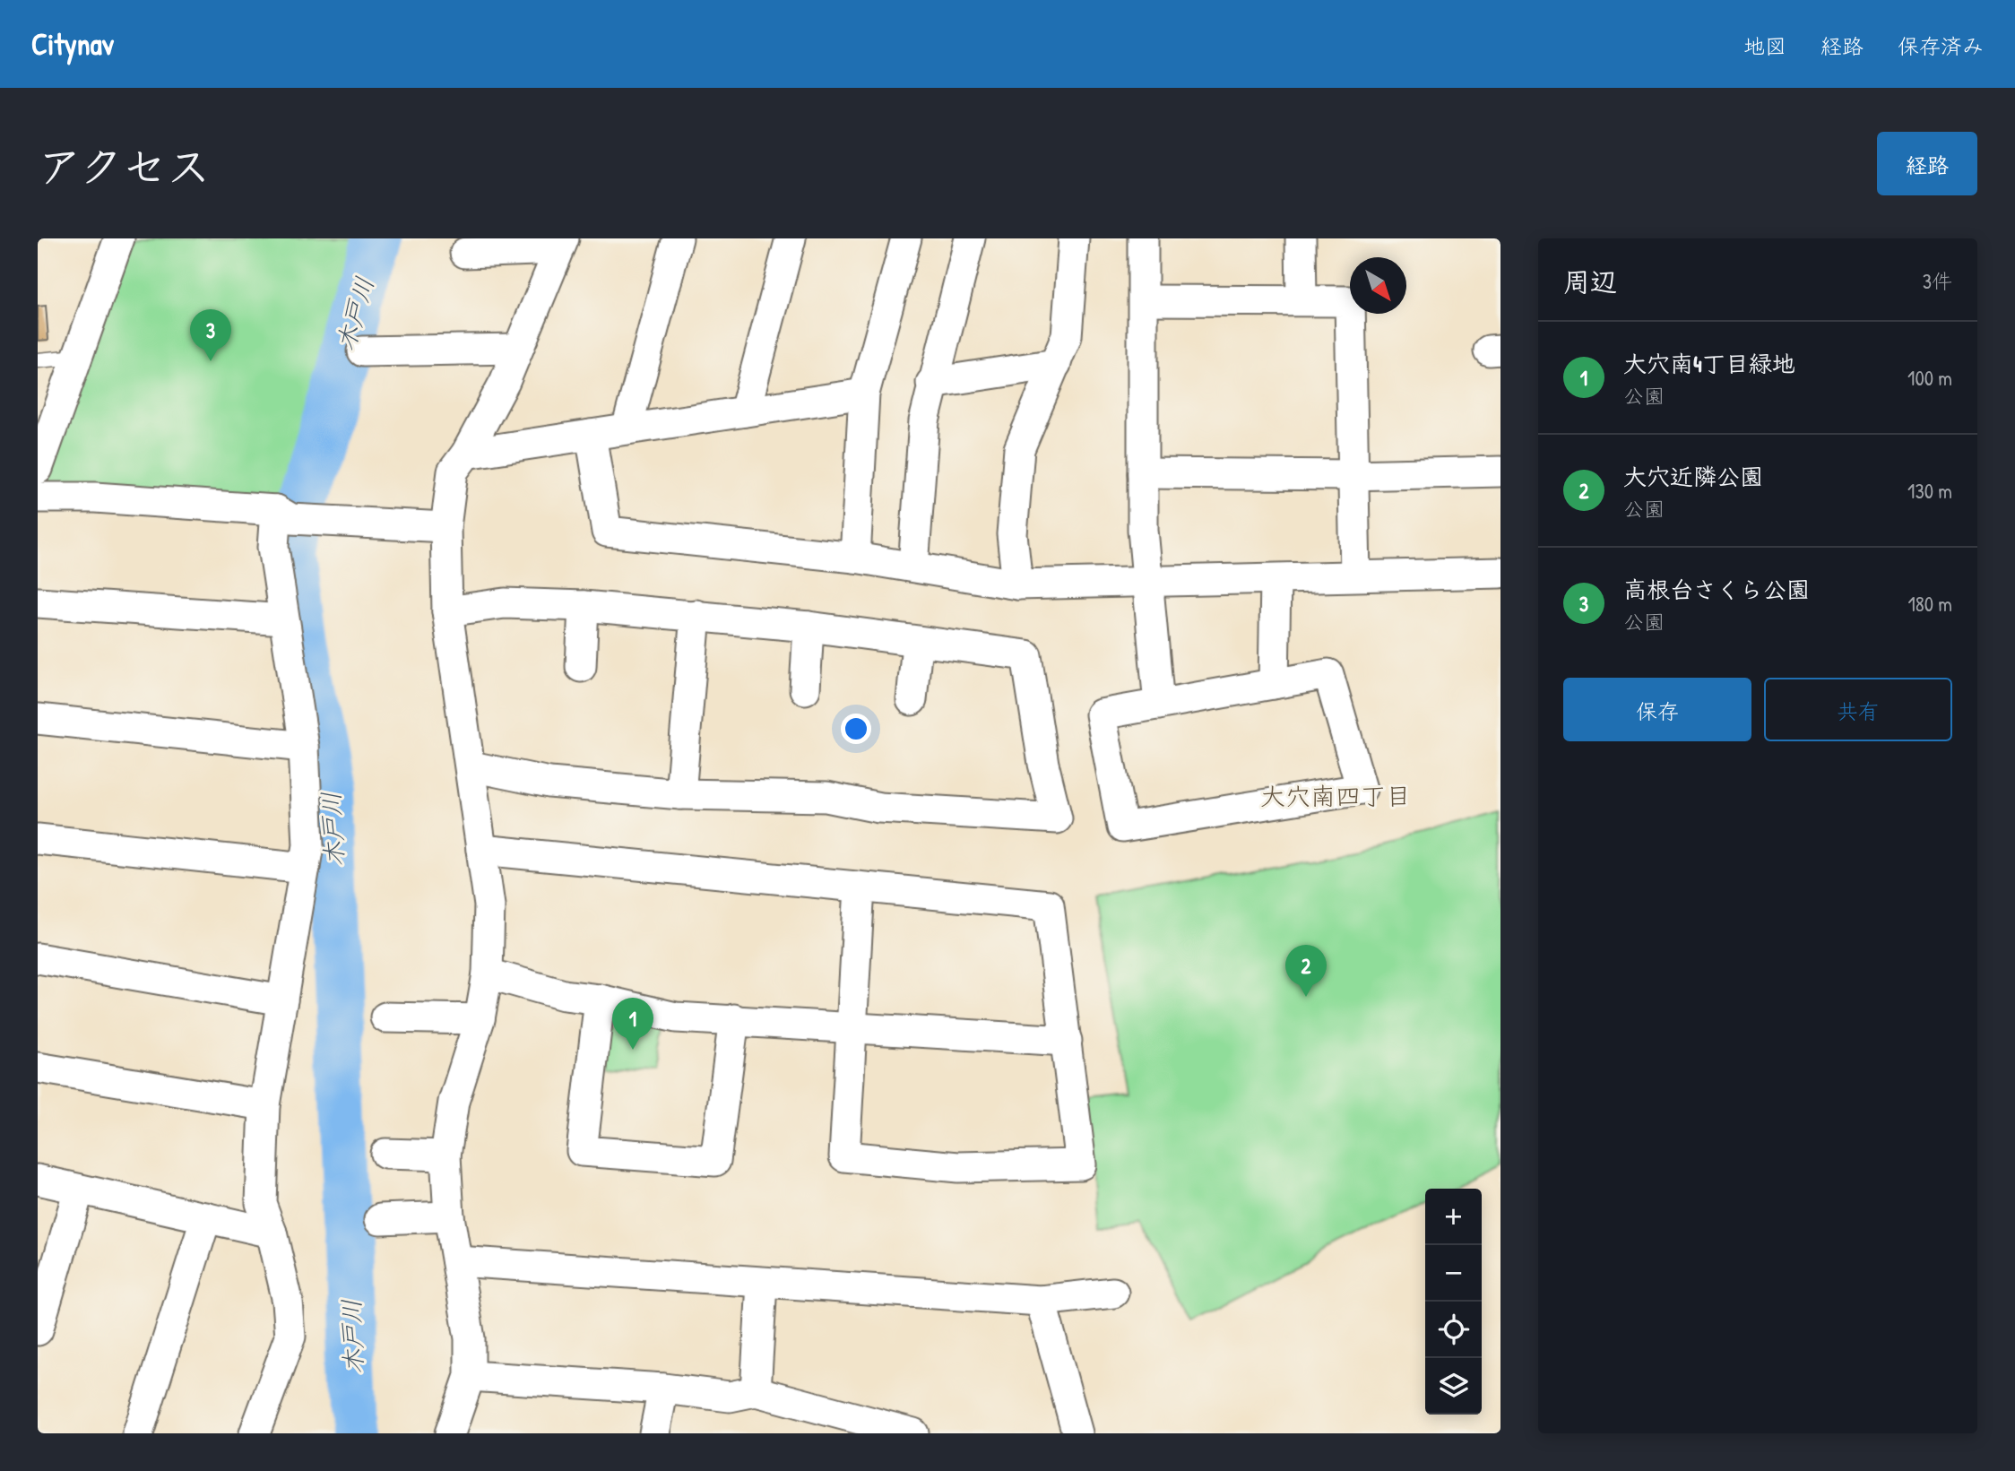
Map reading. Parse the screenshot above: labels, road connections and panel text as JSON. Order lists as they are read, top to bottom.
{
  "districts": ["大穴南四丁目"],
  "water": ["木戸川"],
  "north": "bottom right",
  "page": {
    "header": "Citynav",
    "nav": ["地図", "経路", "保存済み"],
    "title": "アクセス",
    "buttons": [
      "経路",
      ["保存", "共有"]
    ],
    "heading": ["周辺", "3件"],
    "pins": ["3", "2", "1"],
    "list": [
      {
        "mark": "1",
        "name": "大穴南4丁目緑地",
        "note": "公園",
        "value": "100 m"
      },
      {
        "mark": "2",
        "name": "大穴近隣公園",
        "note": "公園",
        "value": "130 m"
      },
      {
        "mark": "3",
        "name": "高根台さくら公園",
        "note": "公園",
        "value": "180 m"
      }
    ],
    "map_buttons": ["+", "−"]
  }
}
